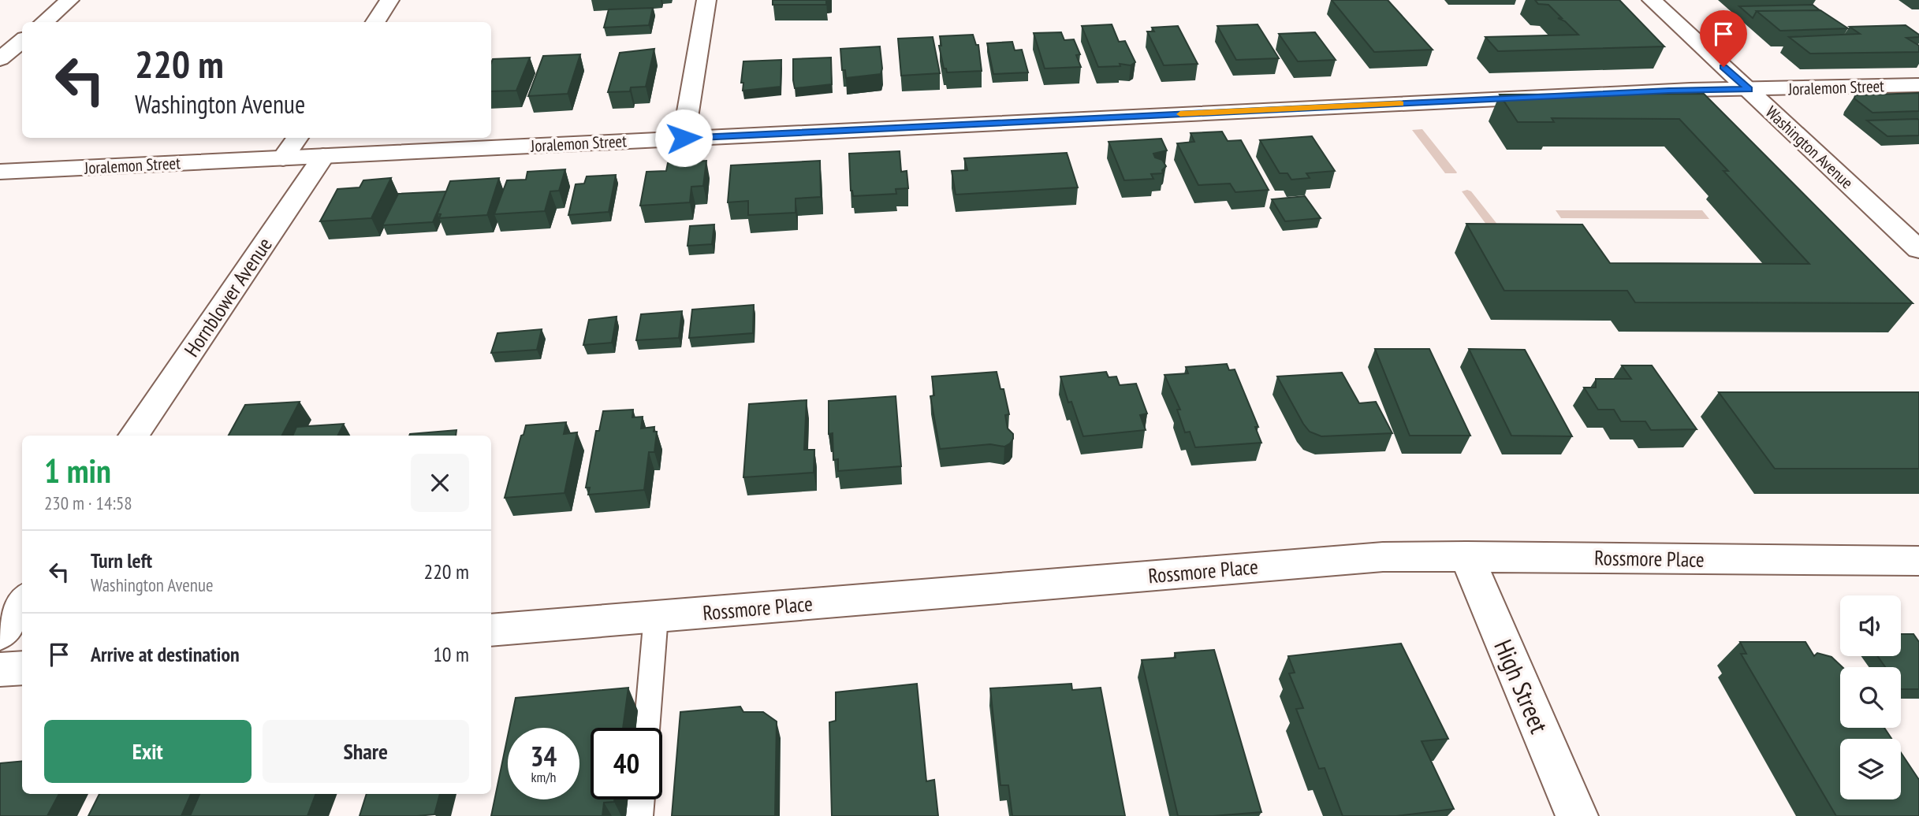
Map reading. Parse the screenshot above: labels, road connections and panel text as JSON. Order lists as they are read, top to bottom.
{
  "streets": {
    "street": [
      "Joralemon Street",
      "Washington Avenue",
      "Hornblower Avenue",
      "Rossmore Place",
      "High Street"
    ]
  },
  "crossings": [
    ["Joralemon Street", "Washington Avenue"],
    ["Joralemon Street", "Hornblower Avenue"],
    ["Rossmore Place", "High Street"]
  ],
  "page": {
    "turn": ["220 m", "Washington Avenue"],
    "heading": ["1 min", "230 m · 14:58"],
    "list": [
      {
        "name": "Turn left",
        "note": "Washington Avenue",
        "value": "220 m"
      },
      {
        "name": "Arrive at destination",
        "value": "10 m"
      }
    ],
    "buttons": ["Exit", "Share"],
    "speed": "34 km/h",
    "limit": "40"
  }
}
